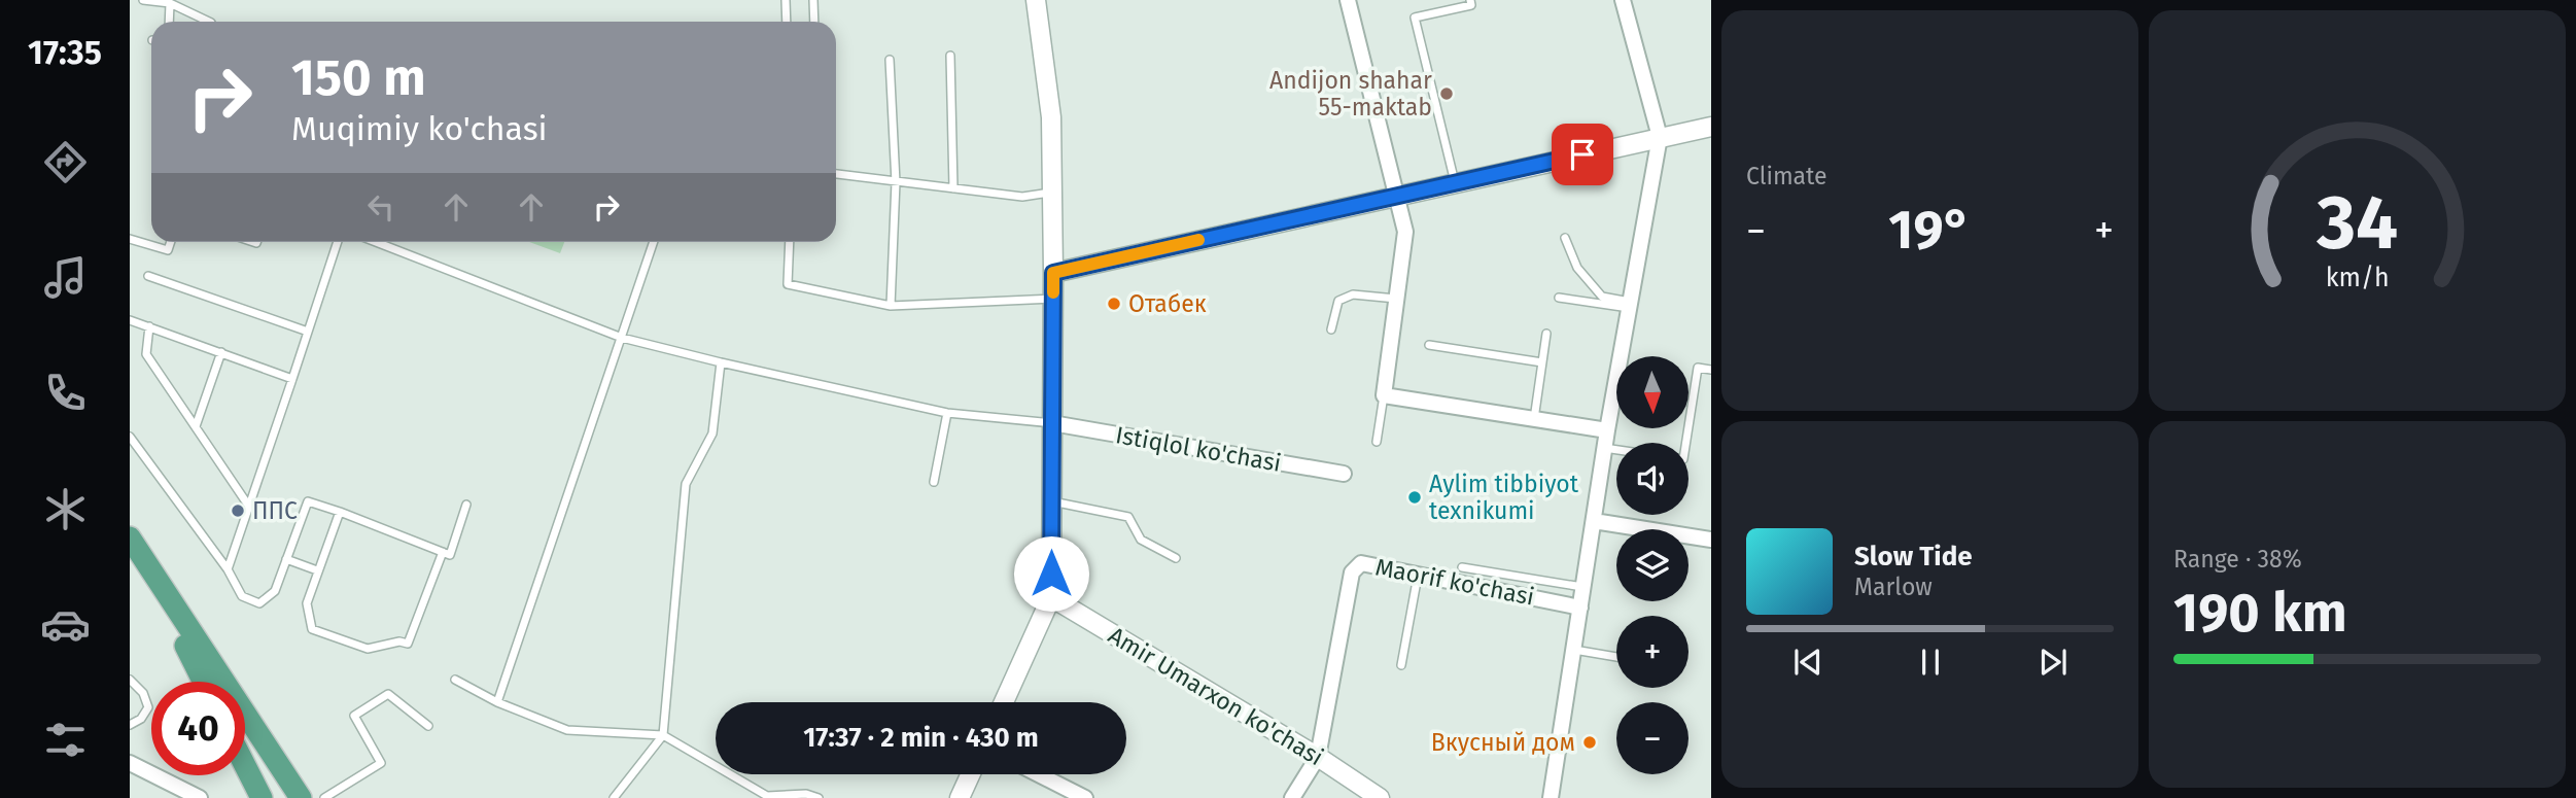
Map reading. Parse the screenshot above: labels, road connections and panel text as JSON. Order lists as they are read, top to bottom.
{
  "streets": {
    "street": ["Istiqlol ko'chasi", "Maorif ko'chasi", "Amir Umarxon ko'chasi"]
  },
  "crossings": [
    ["Maorif ko'chasi", "Amir Umarxon ko'chasi"]
  ],
  "places": [
    "Andijon shahar 55-maktab",
    "Отабек",
    "Aylim tibbiyot texnikumi",
    "ППС",
    "Вкусный дом"
  ],
  "north": "bottom",
  "page": {
    "tabs": "17:35",
    "tile": [
      "Climate",
      ["Range · 38%", "190 km"]
    ],
    "turn": ["150 m", "Muqimiy ko'chasi"],
    "heat": ["−", "19°", "+"],
    "map_buttons": ["+", "−"],
    "song": ["Slow Tide", "Marlow"],
    "limit": "40",
    "trip": "17:37 · 2 min · 430 m",
    "gauge": ["34", "km/h"]
  }
}
